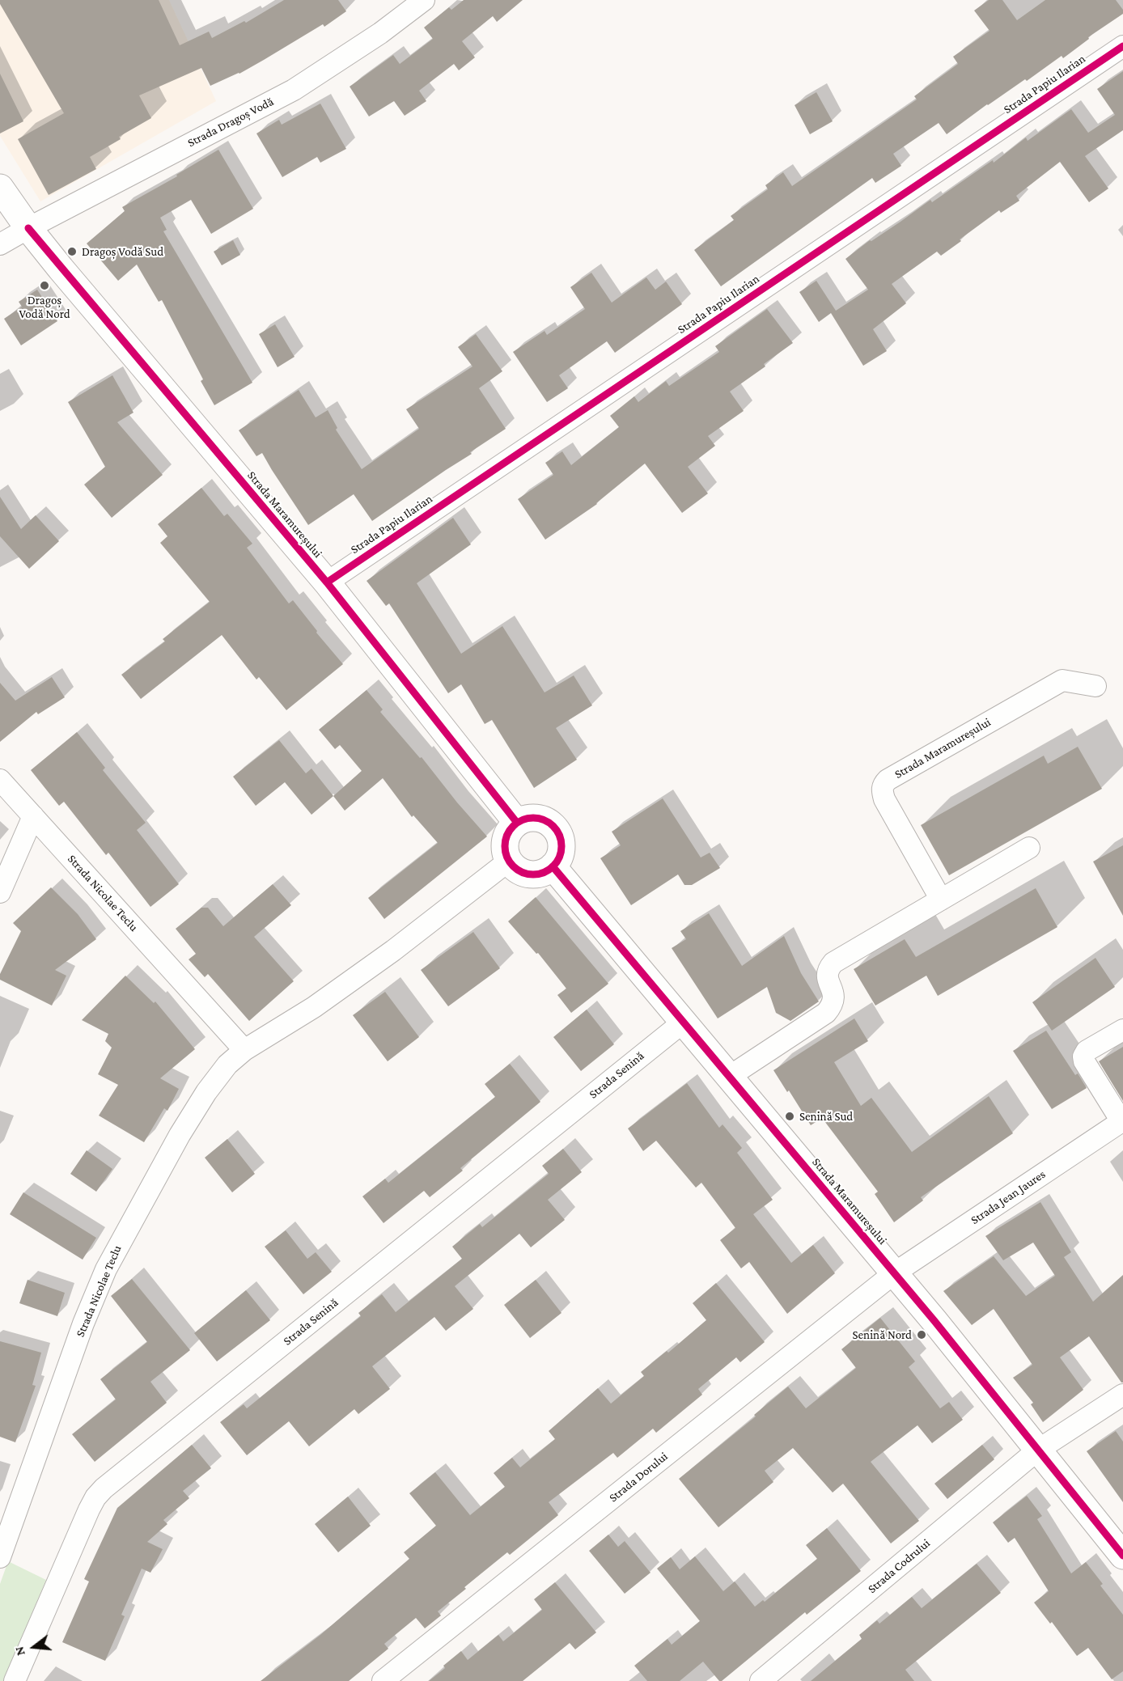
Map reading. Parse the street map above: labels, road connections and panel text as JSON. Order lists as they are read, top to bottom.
{
  "streets": {
    "main road": ["Strada Maramureșului"],
    "street": [
      "Strada Papiu Ilarian",
      "Strada Dragoș Vodă",
      "Strada Nicolae Teclu",
      "Strada Senină",
      "Strada Jean Jaures",
      "Strada Dorului",
      "Strada Codrului"
    ]
  },
  "crossings": [
    ["Strada Papiu Ilarian", "Strada Maramureșului"],
    ["Strada Dragoș Vodă", "Strada Maramureșului"],
    ["Strada Maramureșului", "Strada Nicolae Teclu"],
    ["Strada Maramureșului", "Strada Senină"],
    ["Strada Maramureșului", "Strada Jean Jaures"],
    ["Strada Maramureșului", "Strada Dorului"],
    ["Strada Maramureșului", "Strada Codrului"],
    ["Strada Jean Jaures", "Strada Dorului"]
  ],
  "places": [
    "Dragoș Vodă Sud",
    "Dragoș Vodă Nord",
    "Senină Sud",
    "Senină Nord"
  ],
  "north": "left"
}
